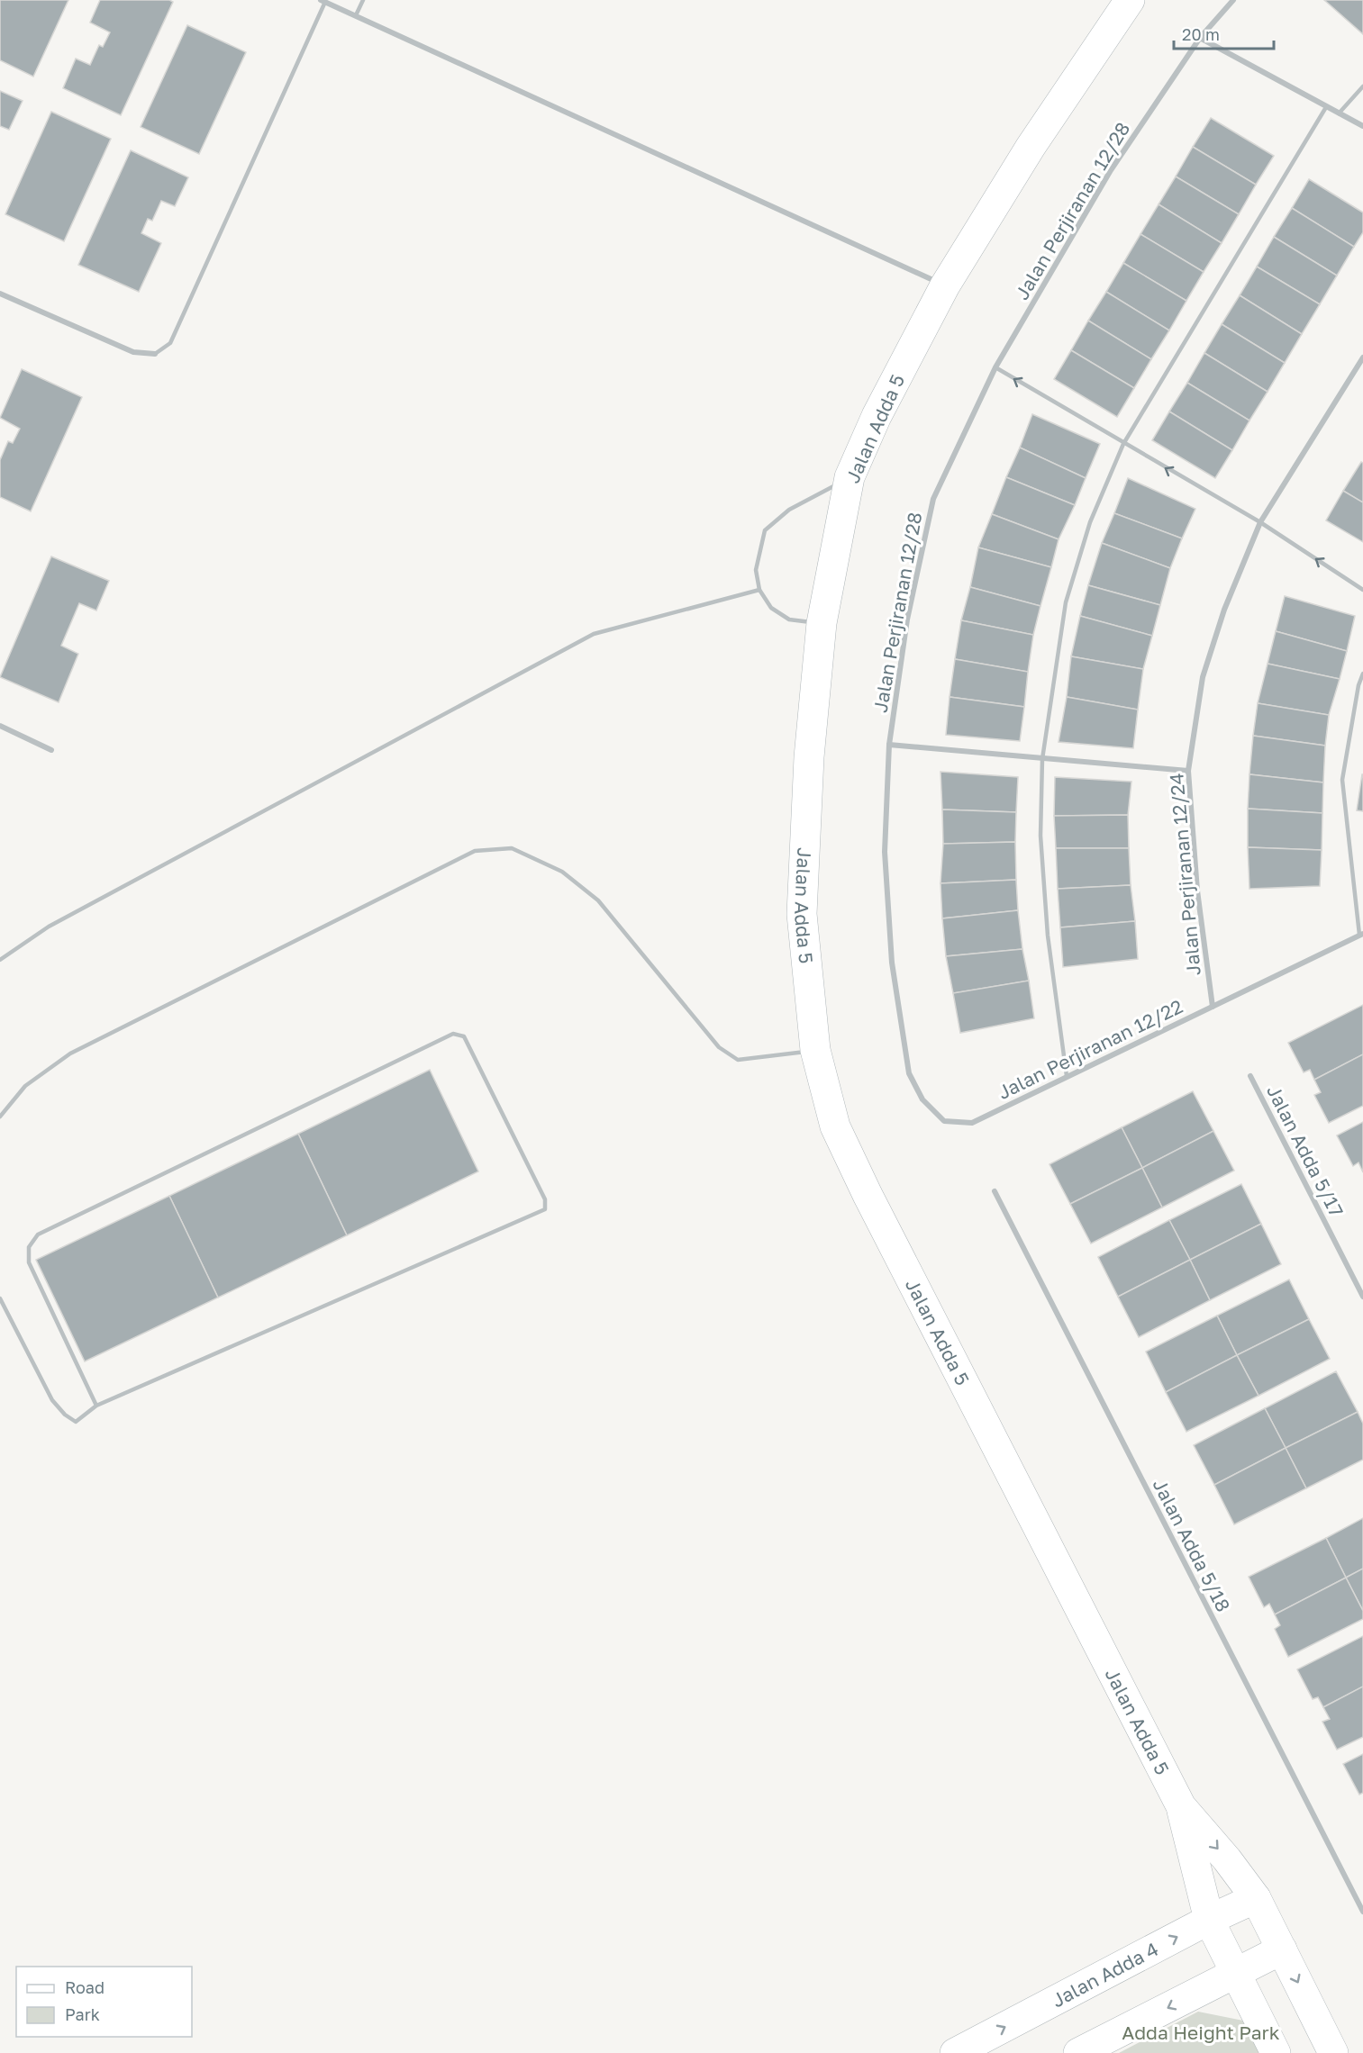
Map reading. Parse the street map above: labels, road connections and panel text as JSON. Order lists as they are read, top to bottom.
{
  "streets": {
    "main road": ["Jalan Adda 5", "Jalan Adda 4"],
    "street": [
      "Jalan Perjiranan 12/28",
      "Jalan Perjiranan 12/24",
      "Jalan Perjiranan 12/22",
      "Jalan Adda 5/17",
      "Jalan Adda 5/18"
    ]
  },
  "crossings": [
    ["Jalan Perjiranan 12/28", "Jalan Perjiranan 12/22"],
    ["Jalan Adda 5", "Jalan Adda 4"],
    ["Jalan Perjiranan 12/24", "Jalan Perjiranan 12/22"]
  ],
  "parks": ["Adda Height Park"],
  "legend": ["Road", "Park"],
  "scale_bar": "20 m"
}
